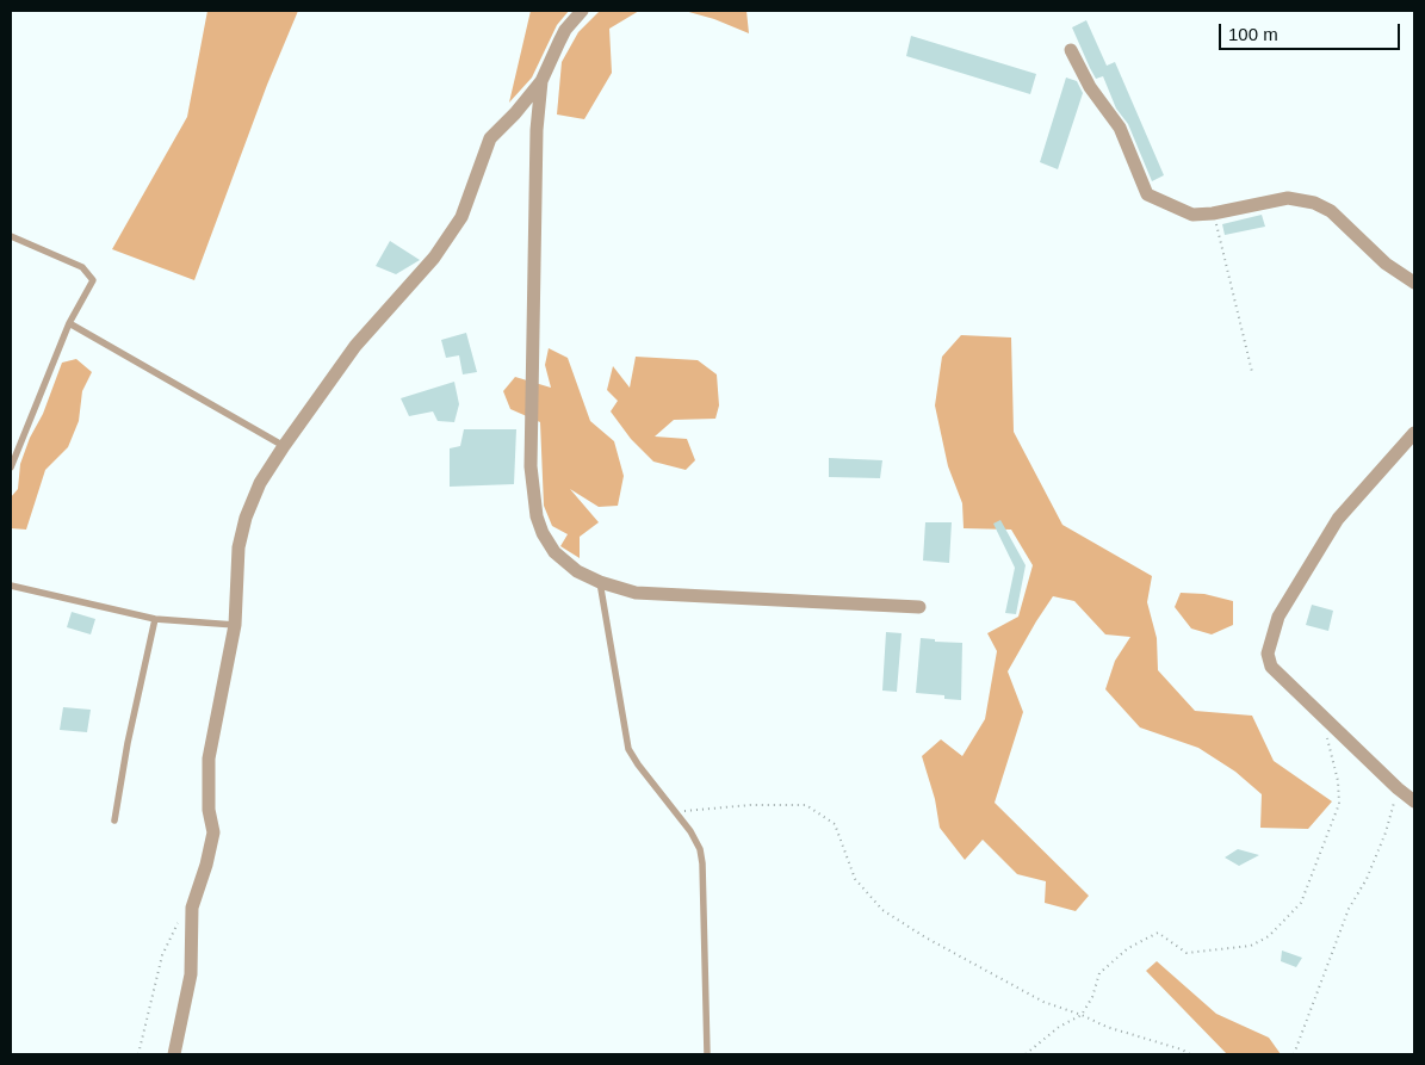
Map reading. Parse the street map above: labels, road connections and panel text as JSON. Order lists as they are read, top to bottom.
{
  "scale_bar": "100 m"
}
